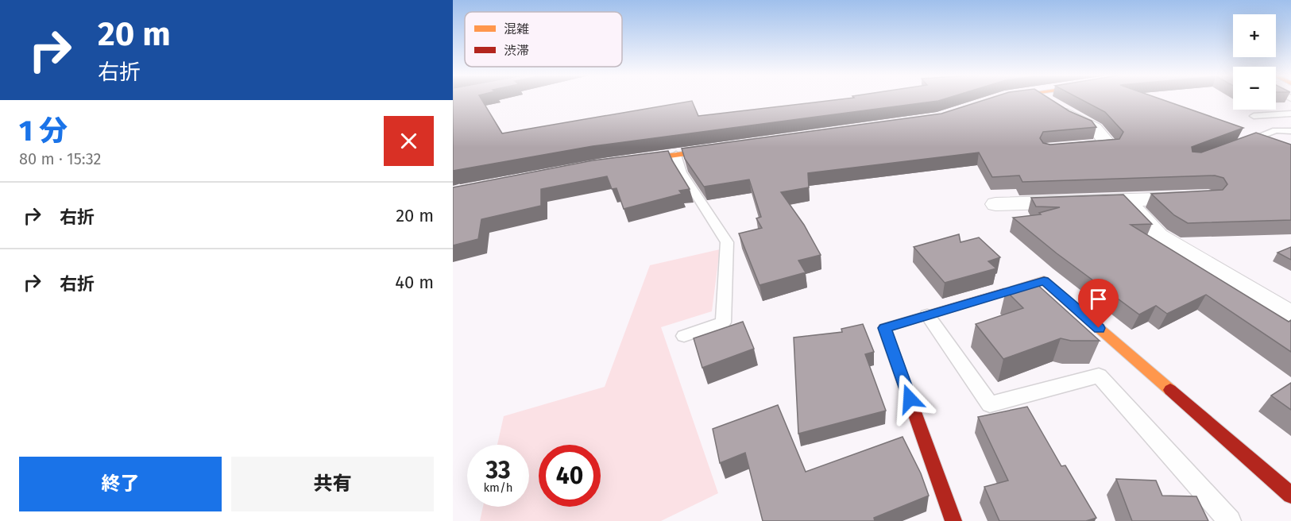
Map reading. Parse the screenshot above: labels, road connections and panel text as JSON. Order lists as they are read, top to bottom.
{
  "legend": ["混雑", "渋滞"],
  "page": {
    "turn": ["20 m", "右折"],
    "map_buttons": ["+", "−"],
    "heading": ["1 分", "80 m · 15:32"],
    "list": [
      {
        "name": "右折",
        "value": "20 m"
      },
      {
        "name": "右折",
        "value": "40 m"
      }
    ],
    "speed": "33 km/h",
    "limit": "40",
    "buttons": ["終了", "共有"]
  }
}
